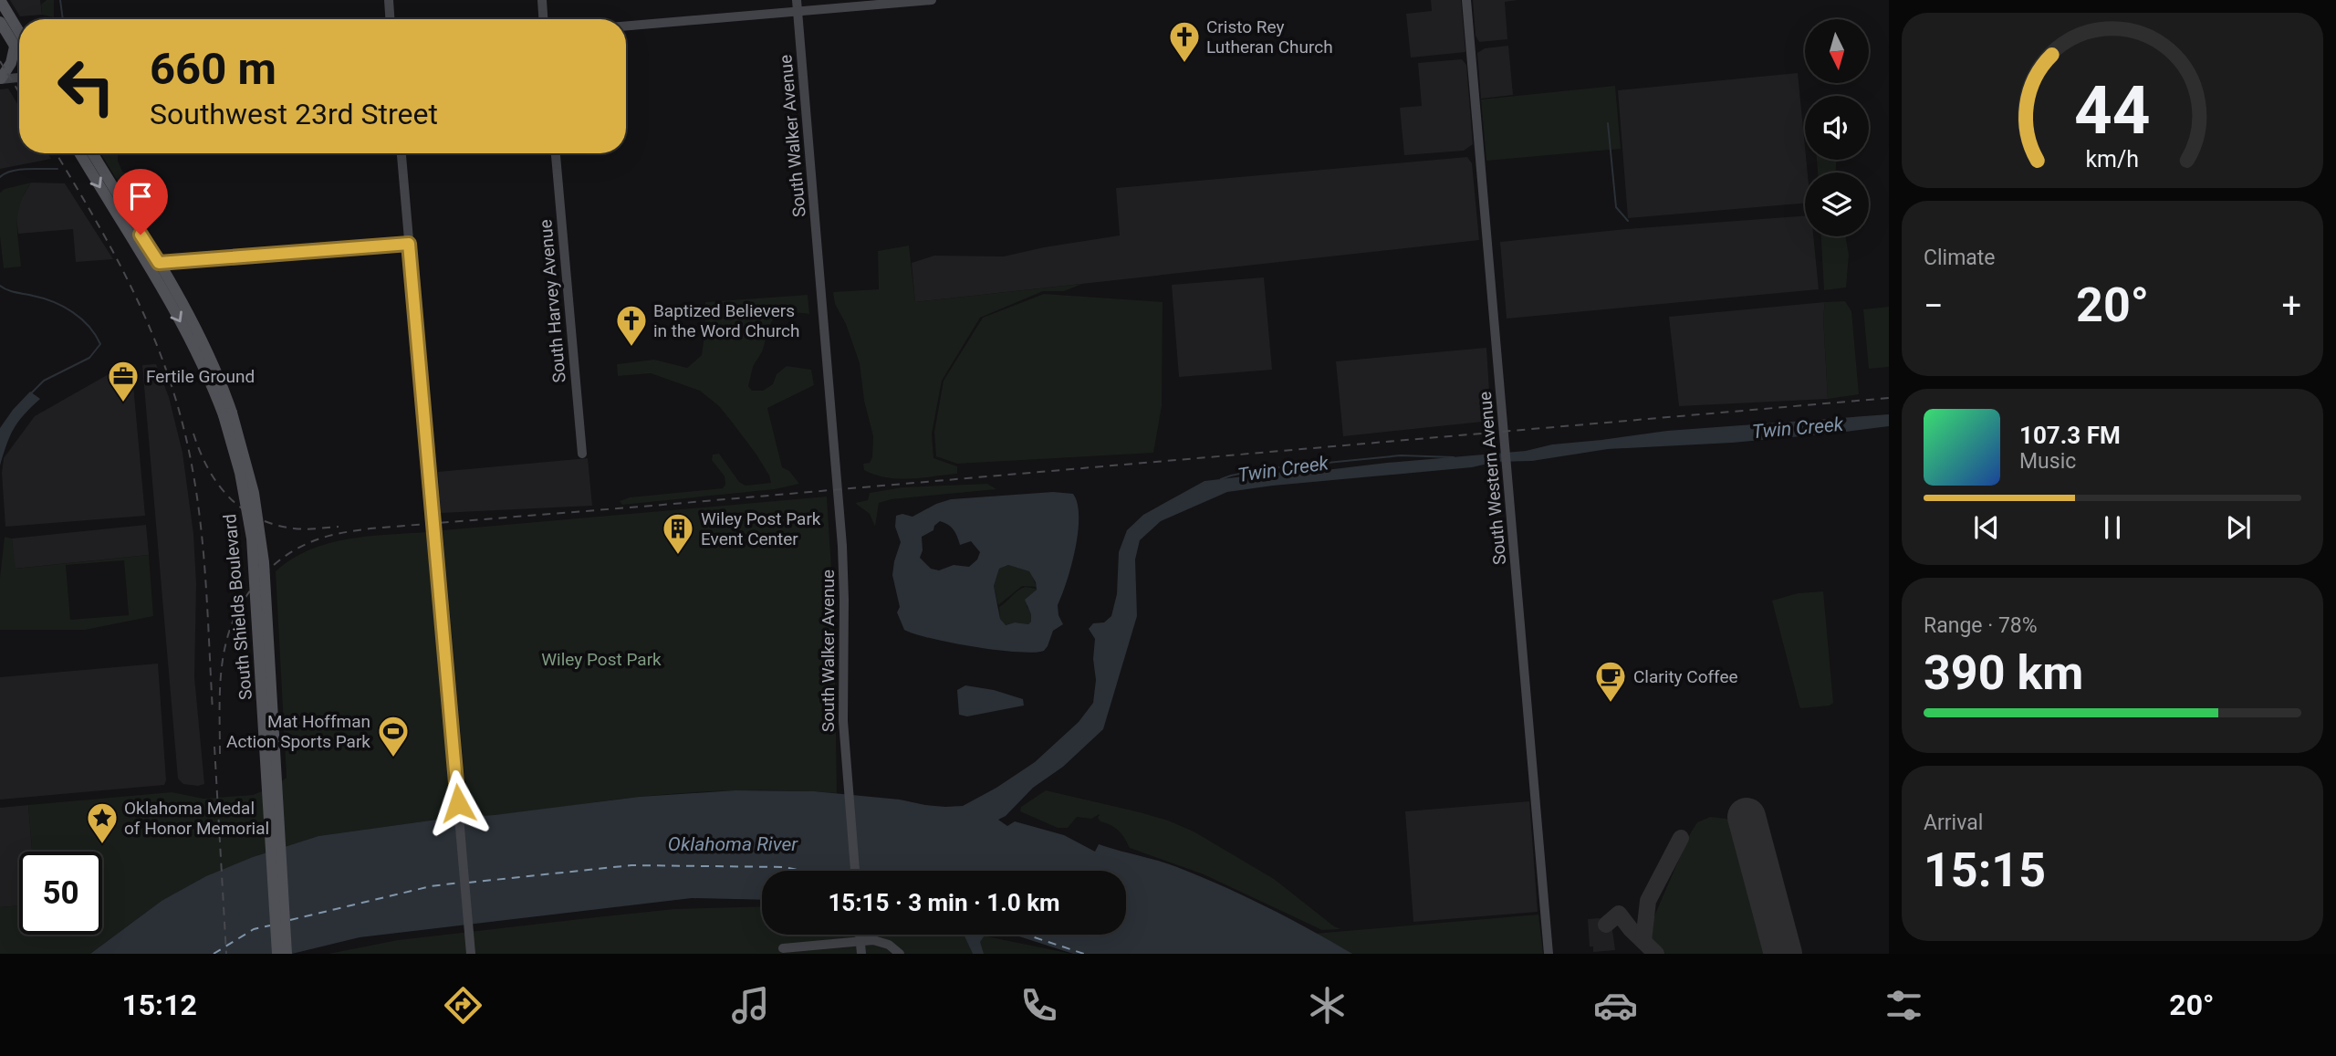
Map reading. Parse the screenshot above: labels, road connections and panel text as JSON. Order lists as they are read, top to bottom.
{
  "streets": {
    "main road": [
      "South Walker Avenue",
      "South Harvey Avenue",
      "South Western Avenue",
      "South Shields Boulevard"
    ]
  },
  "water": ["Twin Creek", "Oklahoma River"],
  "parks": ["Wiley Post Park"],
  "places": {
    "church": ["Cristo Rey Lutheran Church", "Baptized Believers in the Word Church"],
    "office": ["Fertile Ground"],
    "building": ["Wiley Post Park Event Center"],
    "cafe": ["Clarity Coffee"],
    "sports": ["Mat Hoffman Action Sports Park"],
    "place": ["Oklahoma Medal of Honor Memorial"]
  },
  "north": "bottom",
  "page": {
    "turn": ["660 m", "Southwest 23rd Street"],
    "tile": [
      "Climate",
      ["Range · 78%", "390 km"],
      ["Arrival", "15:15"]
    ],
    "heat": ["−", "20°", "+"],
    "song": ["107.3 FM", "Music"],
    "limit": "50",
    "trip": "15:15 · 3 min · 1.0 km",
    "tabs": ["15:12", "20°"],
    "gauge": ["44", "km/h"]
  }
}
